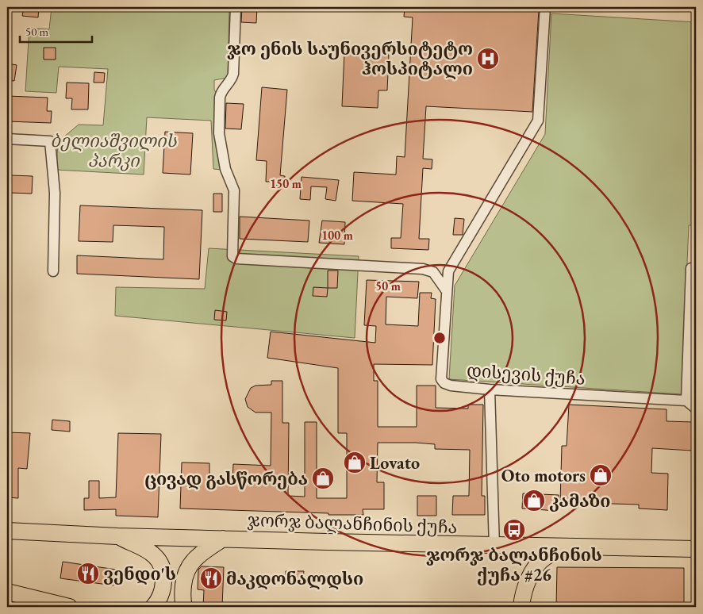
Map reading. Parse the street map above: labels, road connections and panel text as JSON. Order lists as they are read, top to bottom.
{
  "streets": {
    "main road": ["ჯორჯ ბალანჩინის ქუჩა"],
    "street": ["დისევის ქუჩა"]
  },
  "parks": ["ბელიაშვილის პარკი"],
  "places": {
    "hospital": ["ჯო ენის საუნივერსიტეტო ჰოსპიტალი"],
    "shop": [
      "Lovato",
      "Oto motors",
      "ცივად გასწორება",
      "კამაზი"
    ],
    "bus stop": ["ჯორჯ ბალანჩინის ქუჩა #26"],
    "restaurant": ["ვენდი'ს", "მაკდონალდსი"]
  },
  "scale_bar": "50 m",
  "rings": ["150 m", "100 m", "50 m"]
}
